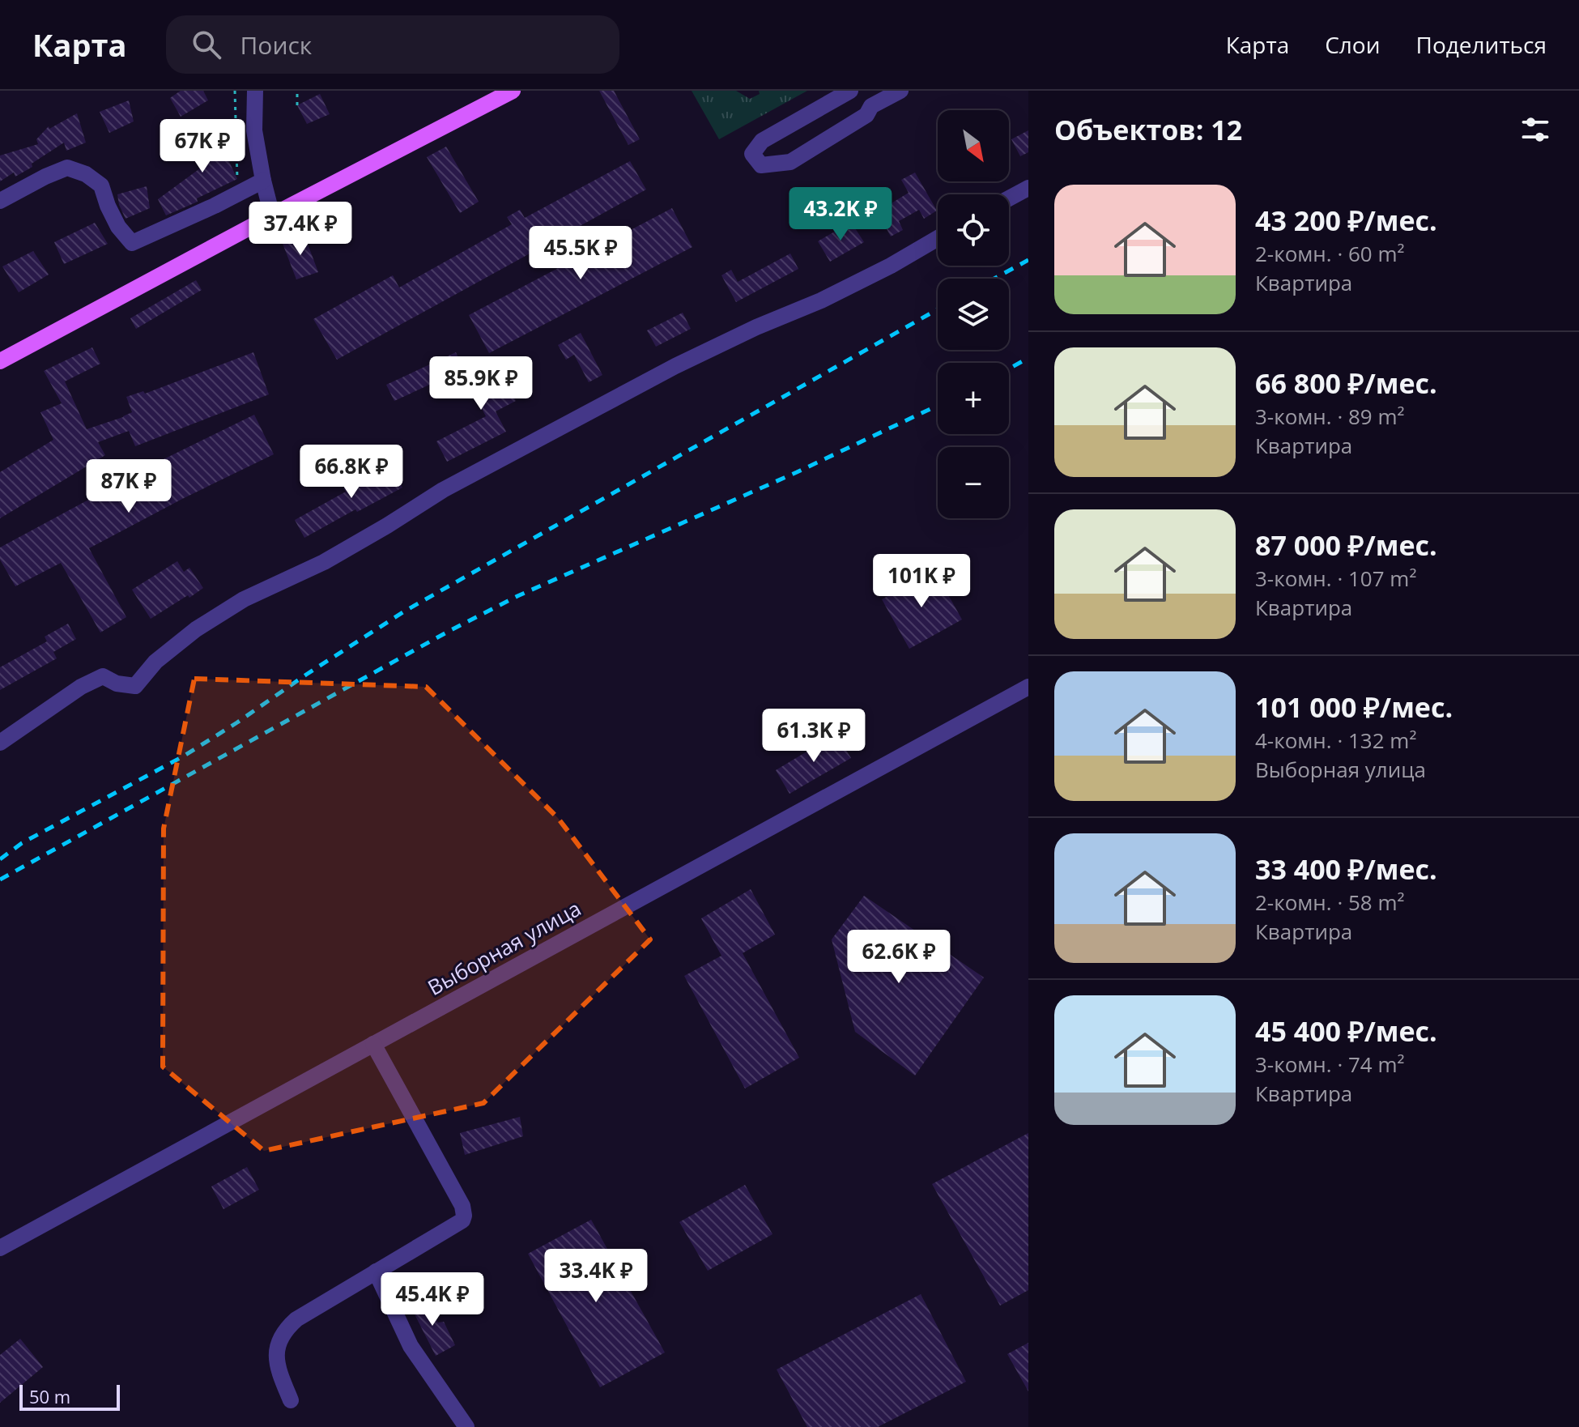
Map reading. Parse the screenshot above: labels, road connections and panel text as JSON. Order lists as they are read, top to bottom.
{
  "streets": {
    "street": ["Выборная улица"]
  },
  "scale_bar": "50 m",
  "north": "bottom right",
  "page": {
    "header": "Карта",
    "search": "Поиск",
    "nav": ["Карта", "Слои", "Поделиться"],
    "heading": "Объектов: 12",
    "map_buttons": ["+", "−"],
    "price": [
      "67K ₽",
      "43.2K ₽",
      "37.4K ₽",
      "45.5K ₽",
      "85.9K ₽",
      "66.8K ₽",
      "87K ₽",
      "101K ₽",
      "61.3K ₽",
      "62.6K ₽",
      "33.4K ₽",
      "45.4K ₽"
    ],
    "list": [
      {
        "name": "43 200 ₽/мес.",
        "note": "2-комн. · 60 m² · Квартира"
      },
      {
        "name": "66 800 ₽/мес.",
        "note": "3-комн. · 89 m² · Квартира"
      },
      {
        "name": "87 000 ₽/мес.",
        "note": "3-комн. · 107 m² · Квартира"
      },
      {
        "name": "101 000 ₽/мес.",
        "note": "4-комн. · 132 m² · Выборная улица"
      },
      {
        "name": "33 400 ₽/мес.",
        "note": "2-комн. · 58 m² · Квартира"
      },
      {
        "name": "45 400 ₽/мес.",
        "note": "3-комн. · 74 m² · Квартира"
      }
    ],
    "scale": "50 m"
  }
}
